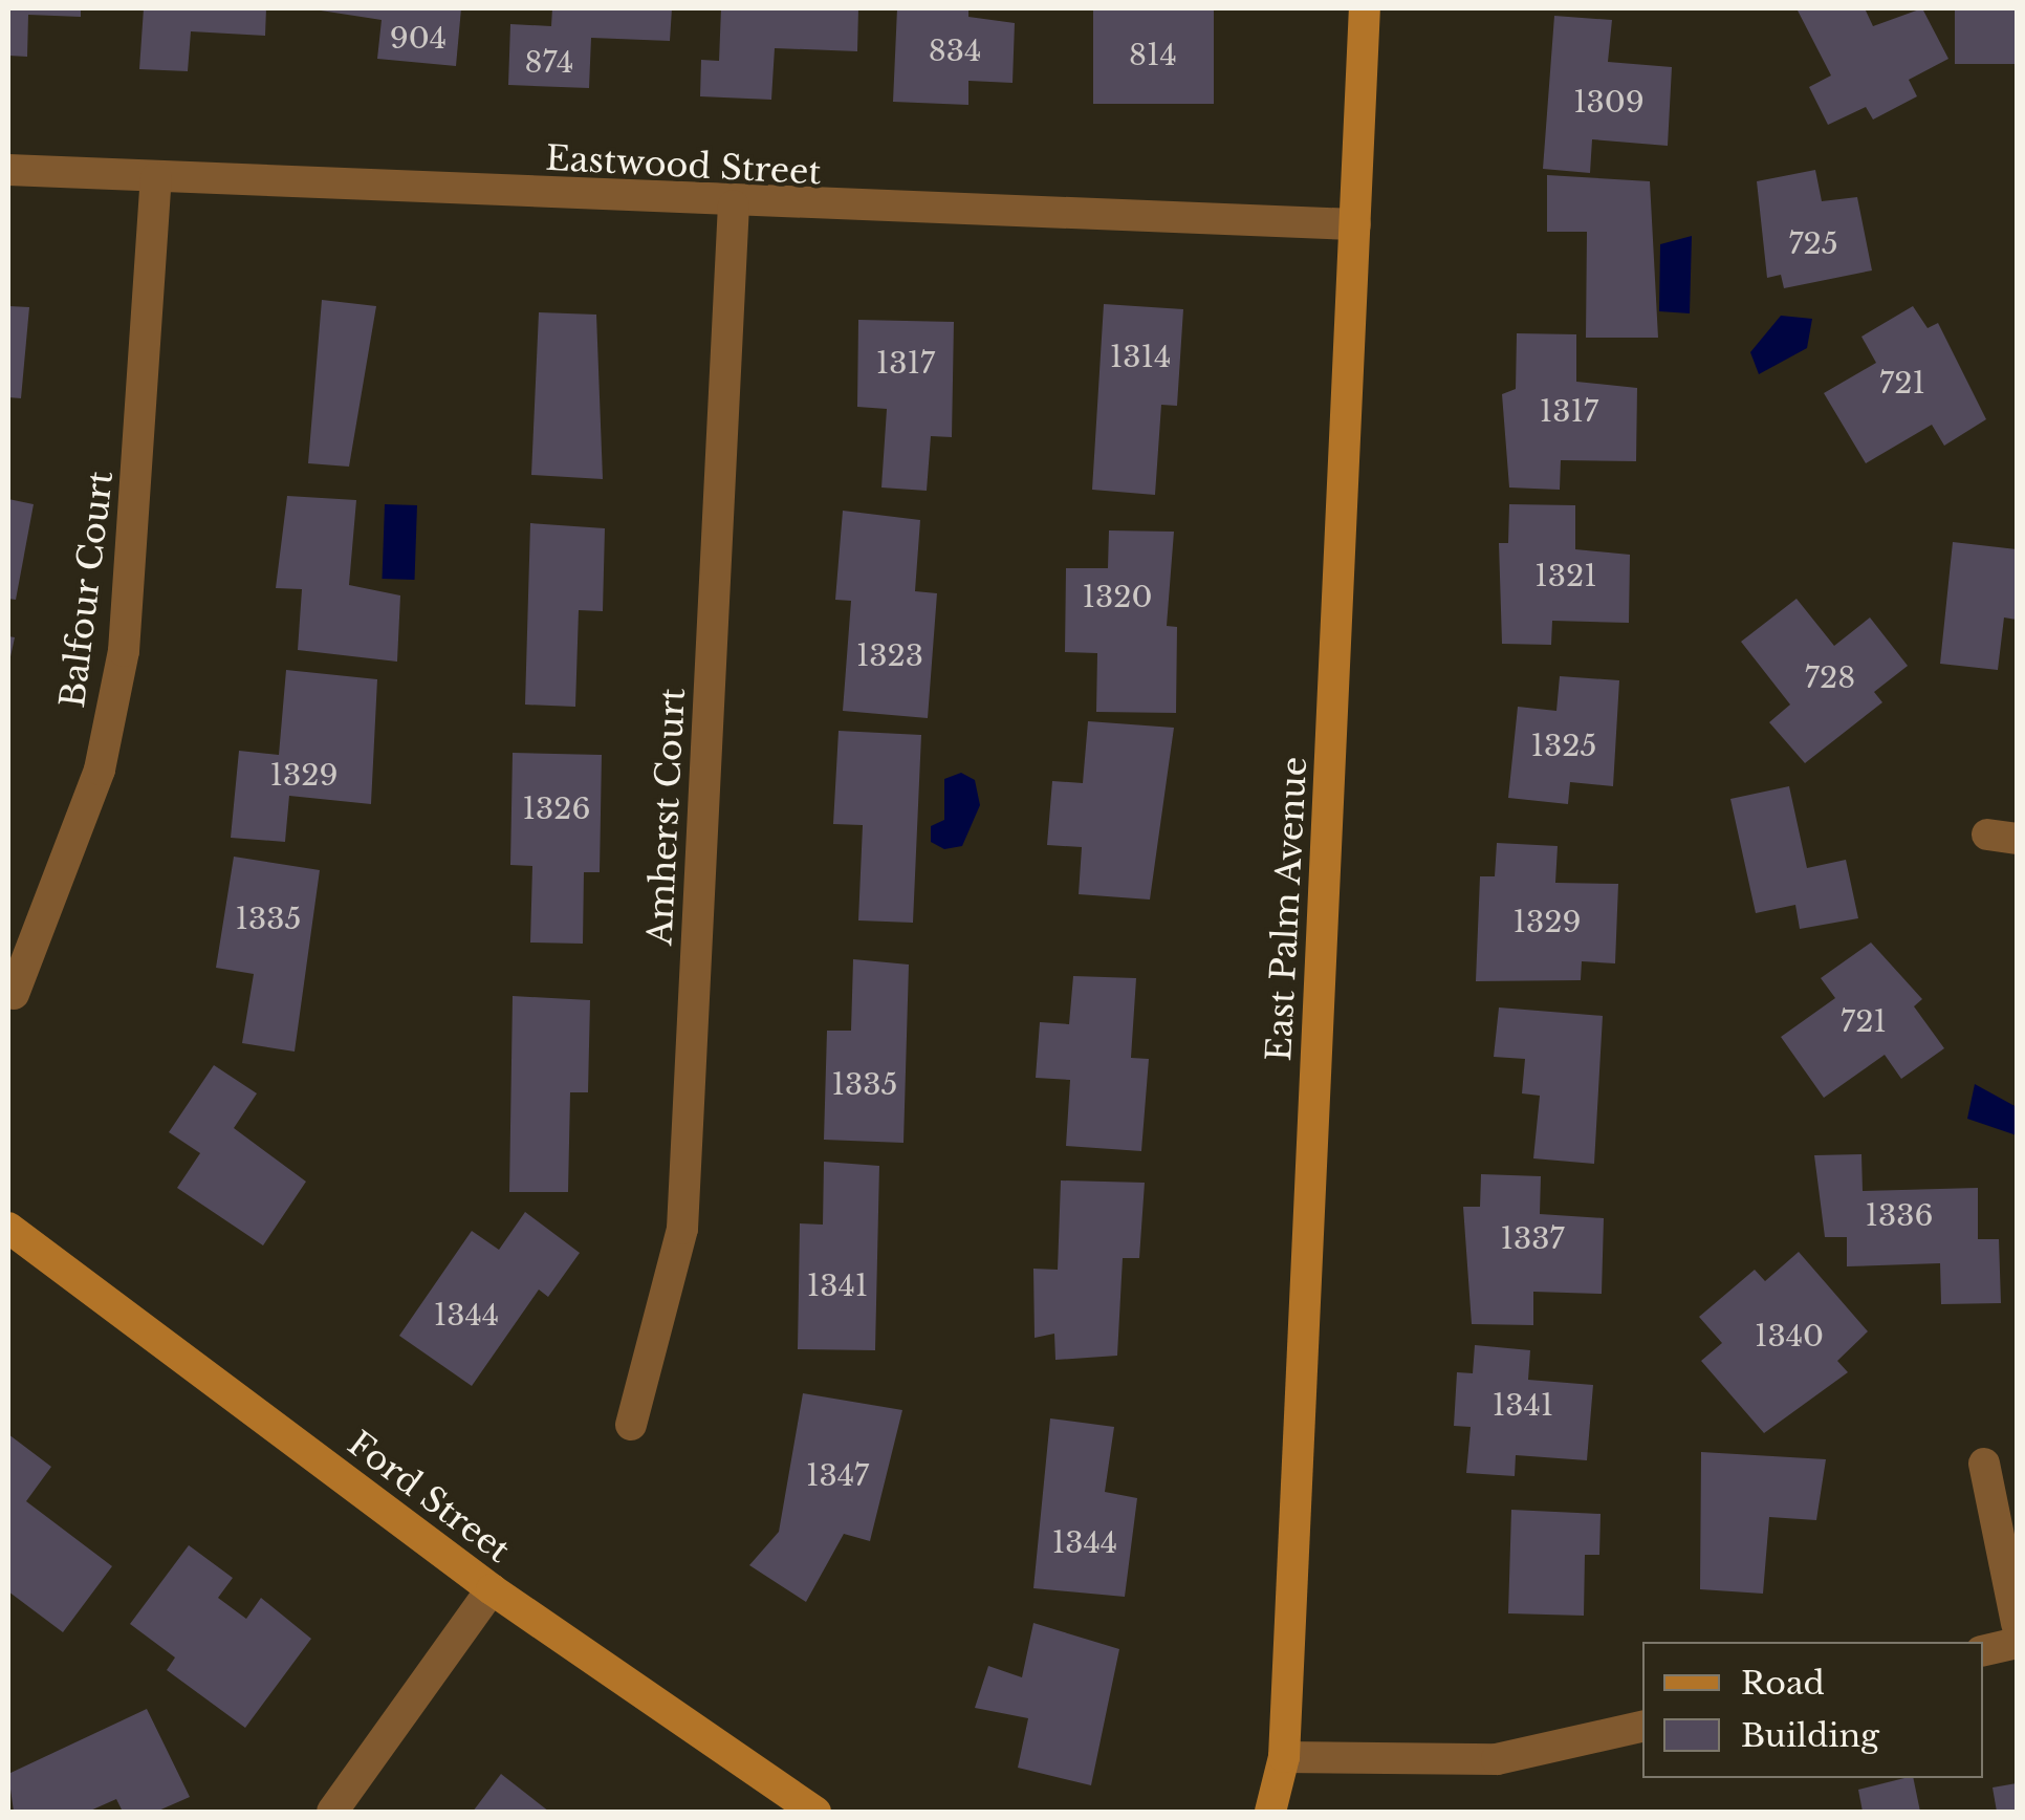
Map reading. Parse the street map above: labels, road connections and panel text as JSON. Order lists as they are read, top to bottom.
{
  "streets": {
    "street": [
      "Eastwood Street",
      "Balfour Court",
      "Amherst Court",
      "East Palm Avenue",
      "Ford Street"
    ]
  },
  "crossings": [
    ["Eastwood Street", "Balfour Court"],
    ["Eastwood Street", "Amherst Court"],
    ["Eastwood Street", "East Palm Avenue"]
  ],
  "house_numbers": [
    "904",
    "834",
    "814",
    "874",
    "1309",
    "725",
    "1314",
    "1317",
    "721",
    "1317",
    "1321",
    "1320",
    "1323",
    "728",
    "1325",
    "1329",
    "1326",
    "1335",
    "1329",
    "721",
    "1335",
    "1336",
    "1337",
    "1341",
    "1344",
    "1340",
    "1341",
    "1347",
    "1344"
  ],
  "legend": ["Road", "Building"]
}
